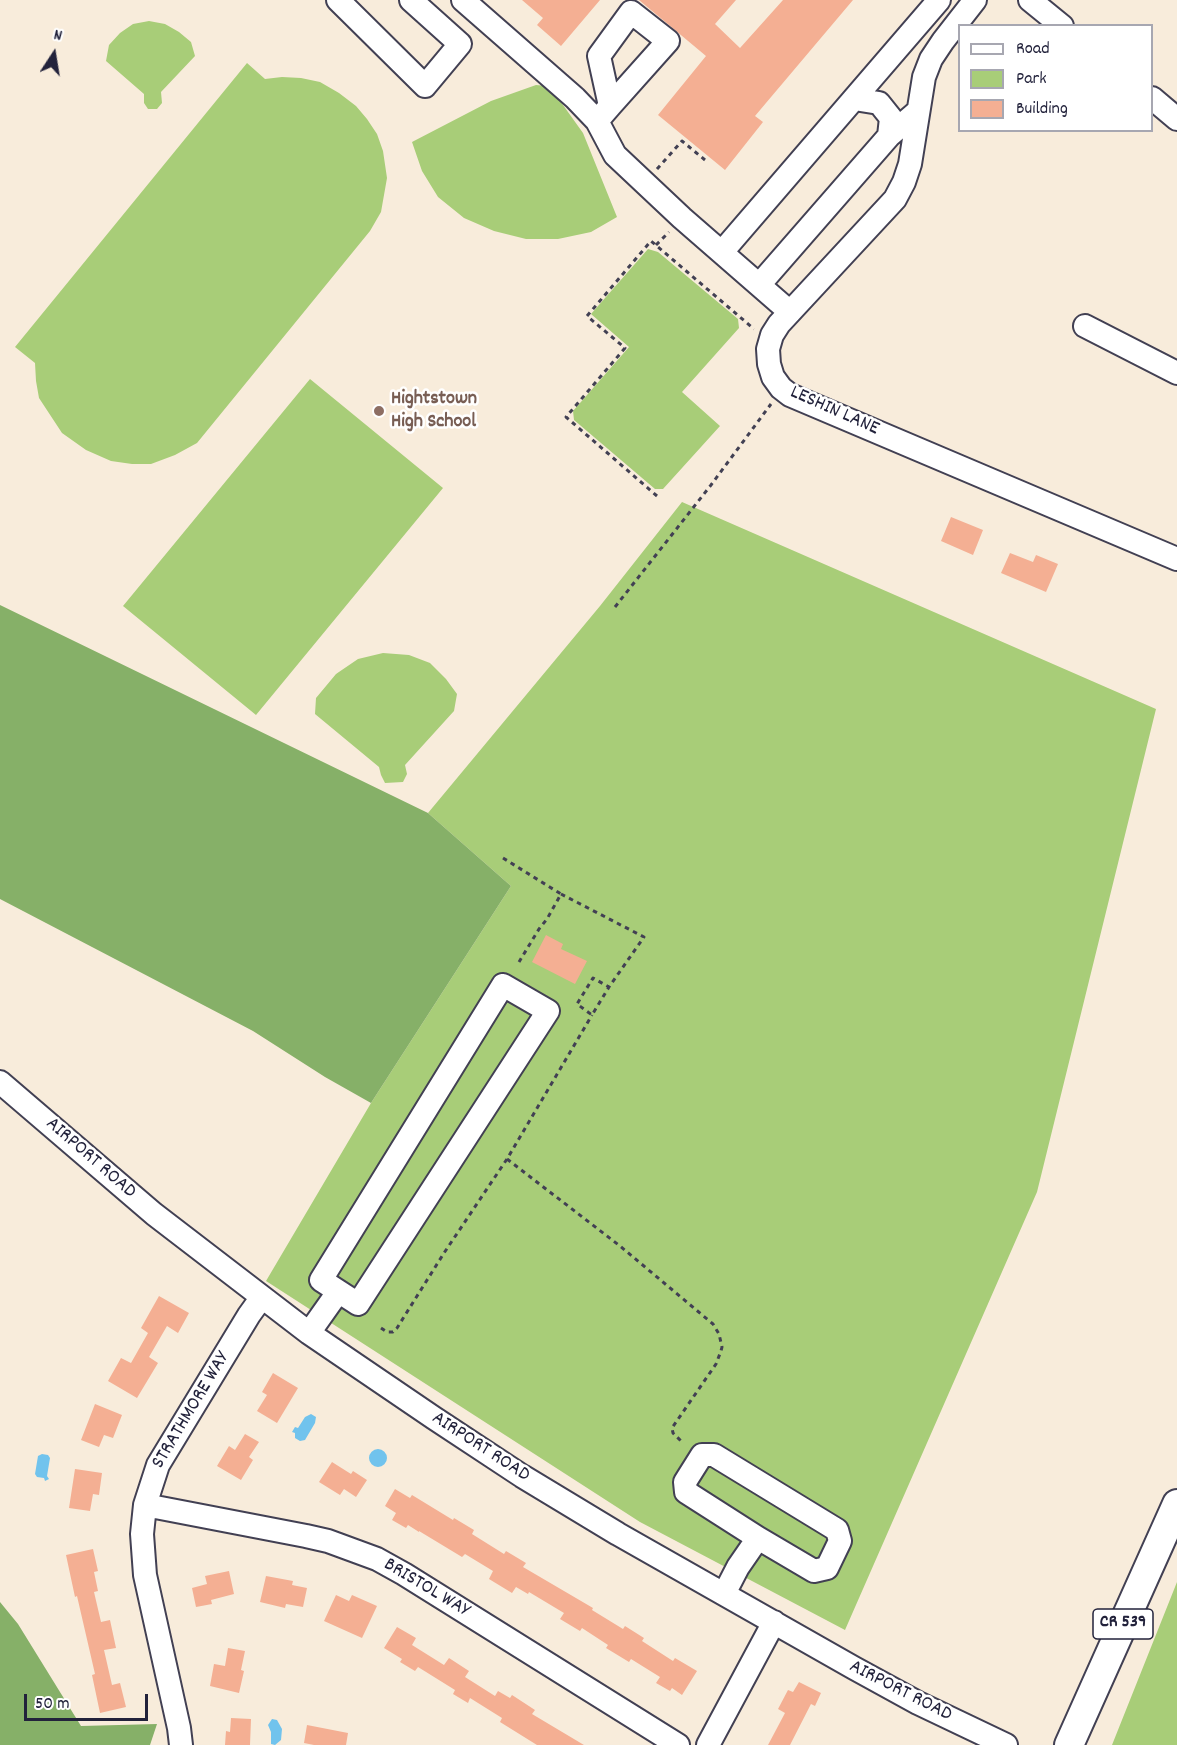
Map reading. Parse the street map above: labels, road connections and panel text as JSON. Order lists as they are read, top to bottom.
{
  "streets": {
    "main road": ["CR 539"],
    "street": [
      "LESHIN LANE",
      "AIRPORT ROAD",
      "STRATHMORE WAY",
      "BRISTOL WAY"
    ]
  },
  "crossings": [
    ["AIRPORT ROAD", "STRATHMORE WAY"],
    ["STRATHMORE WAY", "BRISTOL WAY"]
  ],
  "places": ["Hightstown High School"],
  "legend": ["Road", "Park", "Building"],
  "scale_bar": "50 m",
  "north": "top"
}
